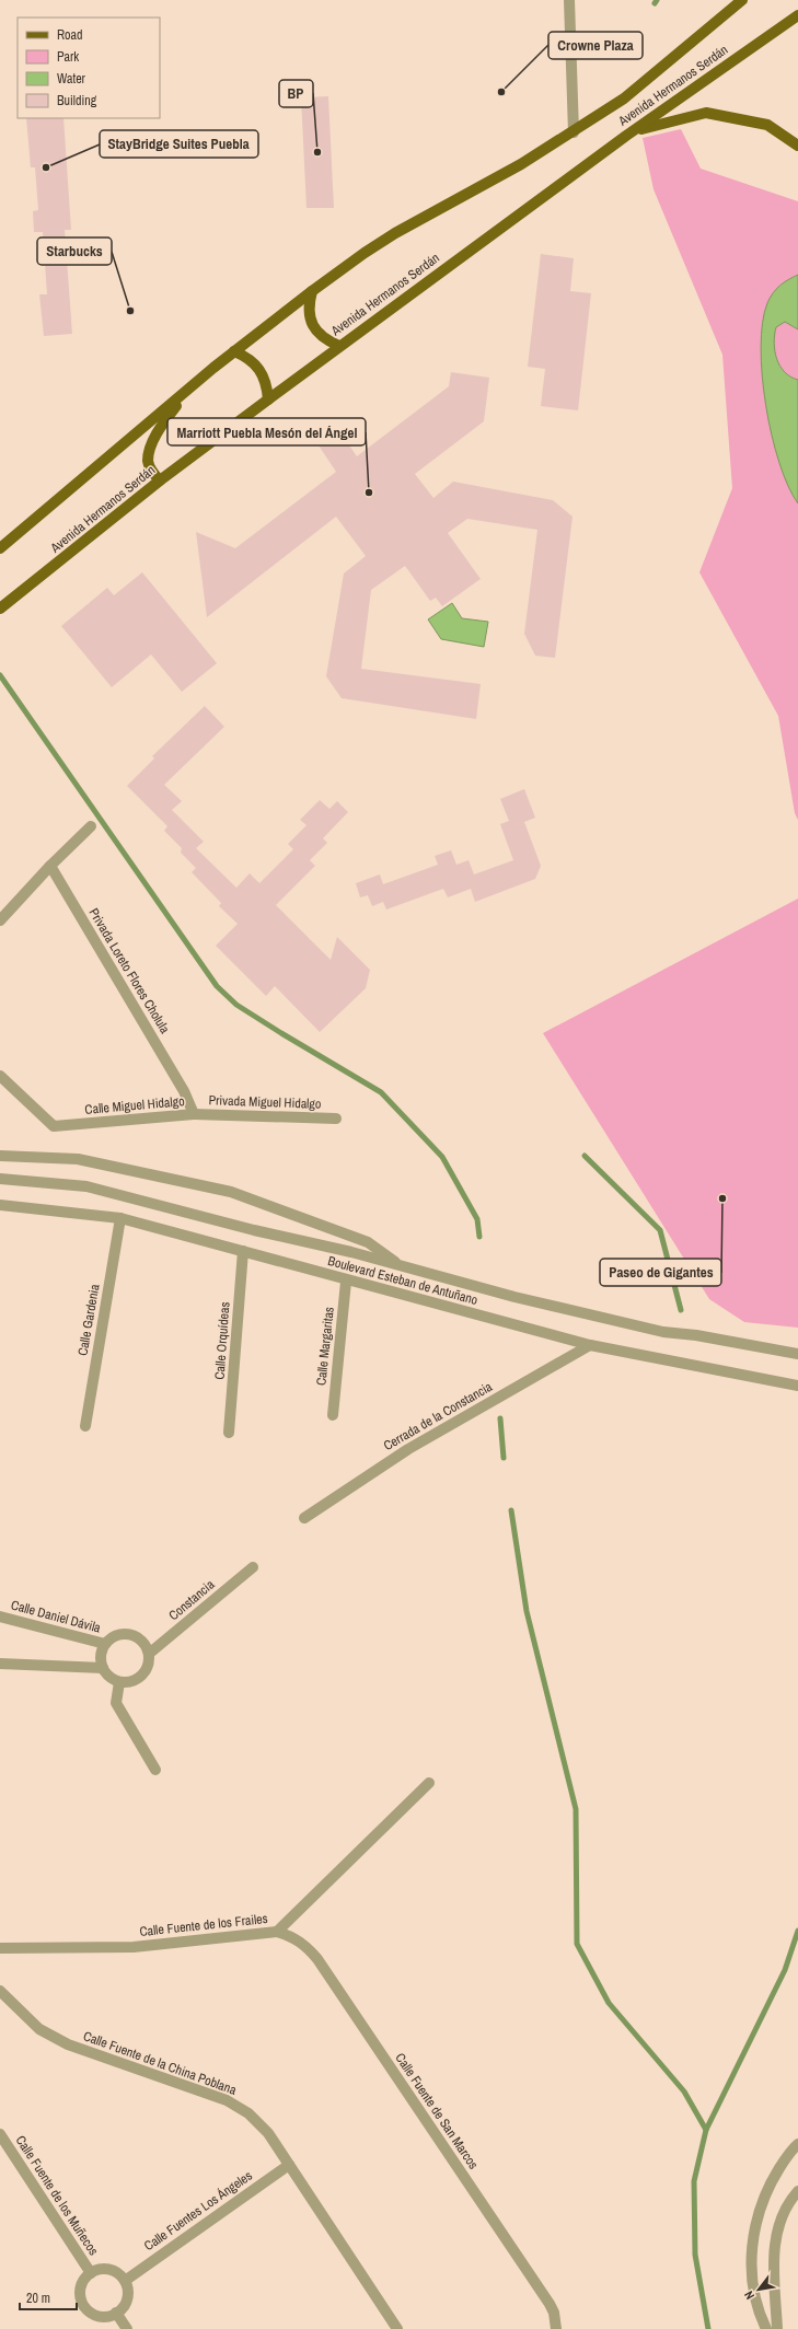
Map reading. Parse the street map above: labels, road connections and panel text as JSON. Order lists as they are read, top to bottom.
{
  "streets": {
    "main road": ["Avenida Hermanos Serdán"],
    "street": [
      "Privada Loreto Flores Cholula",
      "Privada Miguel Hidalgo",
      "Calle Miguel Hidalgo",
      "Boulevard Esteban de Antuñano",
      "Calle Gardenia",
      "Calle Orquídeas",
      "Calle Margaritas",
      "Cerrada de la Constancia",
      "Constancia",
      "Calle Daniel Dávila",
      "Calle Fuente de los Frailes",
      "Calle Fuente de la China Poblana",
      "Calle Fuente de San Marcos",
      "Calle Fuente de los Muñecos",
      "Calle Fuentes Los Ángeles"
    ]
  },
  "crossings": [
    ["Privada Loreto Flores Cholula", "Calle Miguel Hidalgo"],
    ["Privada Miguel Hidalgo", "Calle Miguel Hidalgo"],
    ["Boulevard Esteban de Antuñano", "Calle Gardenia"],
    ["Boulevard Esteban de Antuñano", "Calle Orquídeas"],
    ["Boulevard Esteban de Antuñano", "Calle Margaritas"],
    ["Boulevard Esteban de Antuñano", "Cerrada de la Constancia"],
    ["Constancia", "Calle Daniel Dávila"],
    ["Calle Fuente de los Frailes", "Calle Fuente de San Marcos"],
    ["Calle Fuente de la China Poblana", "Calle Fuentes Los Ángeles"],
    ["Calle Fuente de los Muñecos", "Calle Fuentes Los Ángeles"]
  ],
  "places": [
    "Crowne Plaza",
    "BP",
    "StayBridge Suites Puebla",
    "Starbucks",
    "Marriott Puebla Mesón del Ángel",
    "Paseo de Gigantes"
  ],
  "legend": [
    "Road",
    "Park",
    "Water",
    "Building"
  ],
  "scale_bar": "20 m",
  "north": "bottom left"
}
